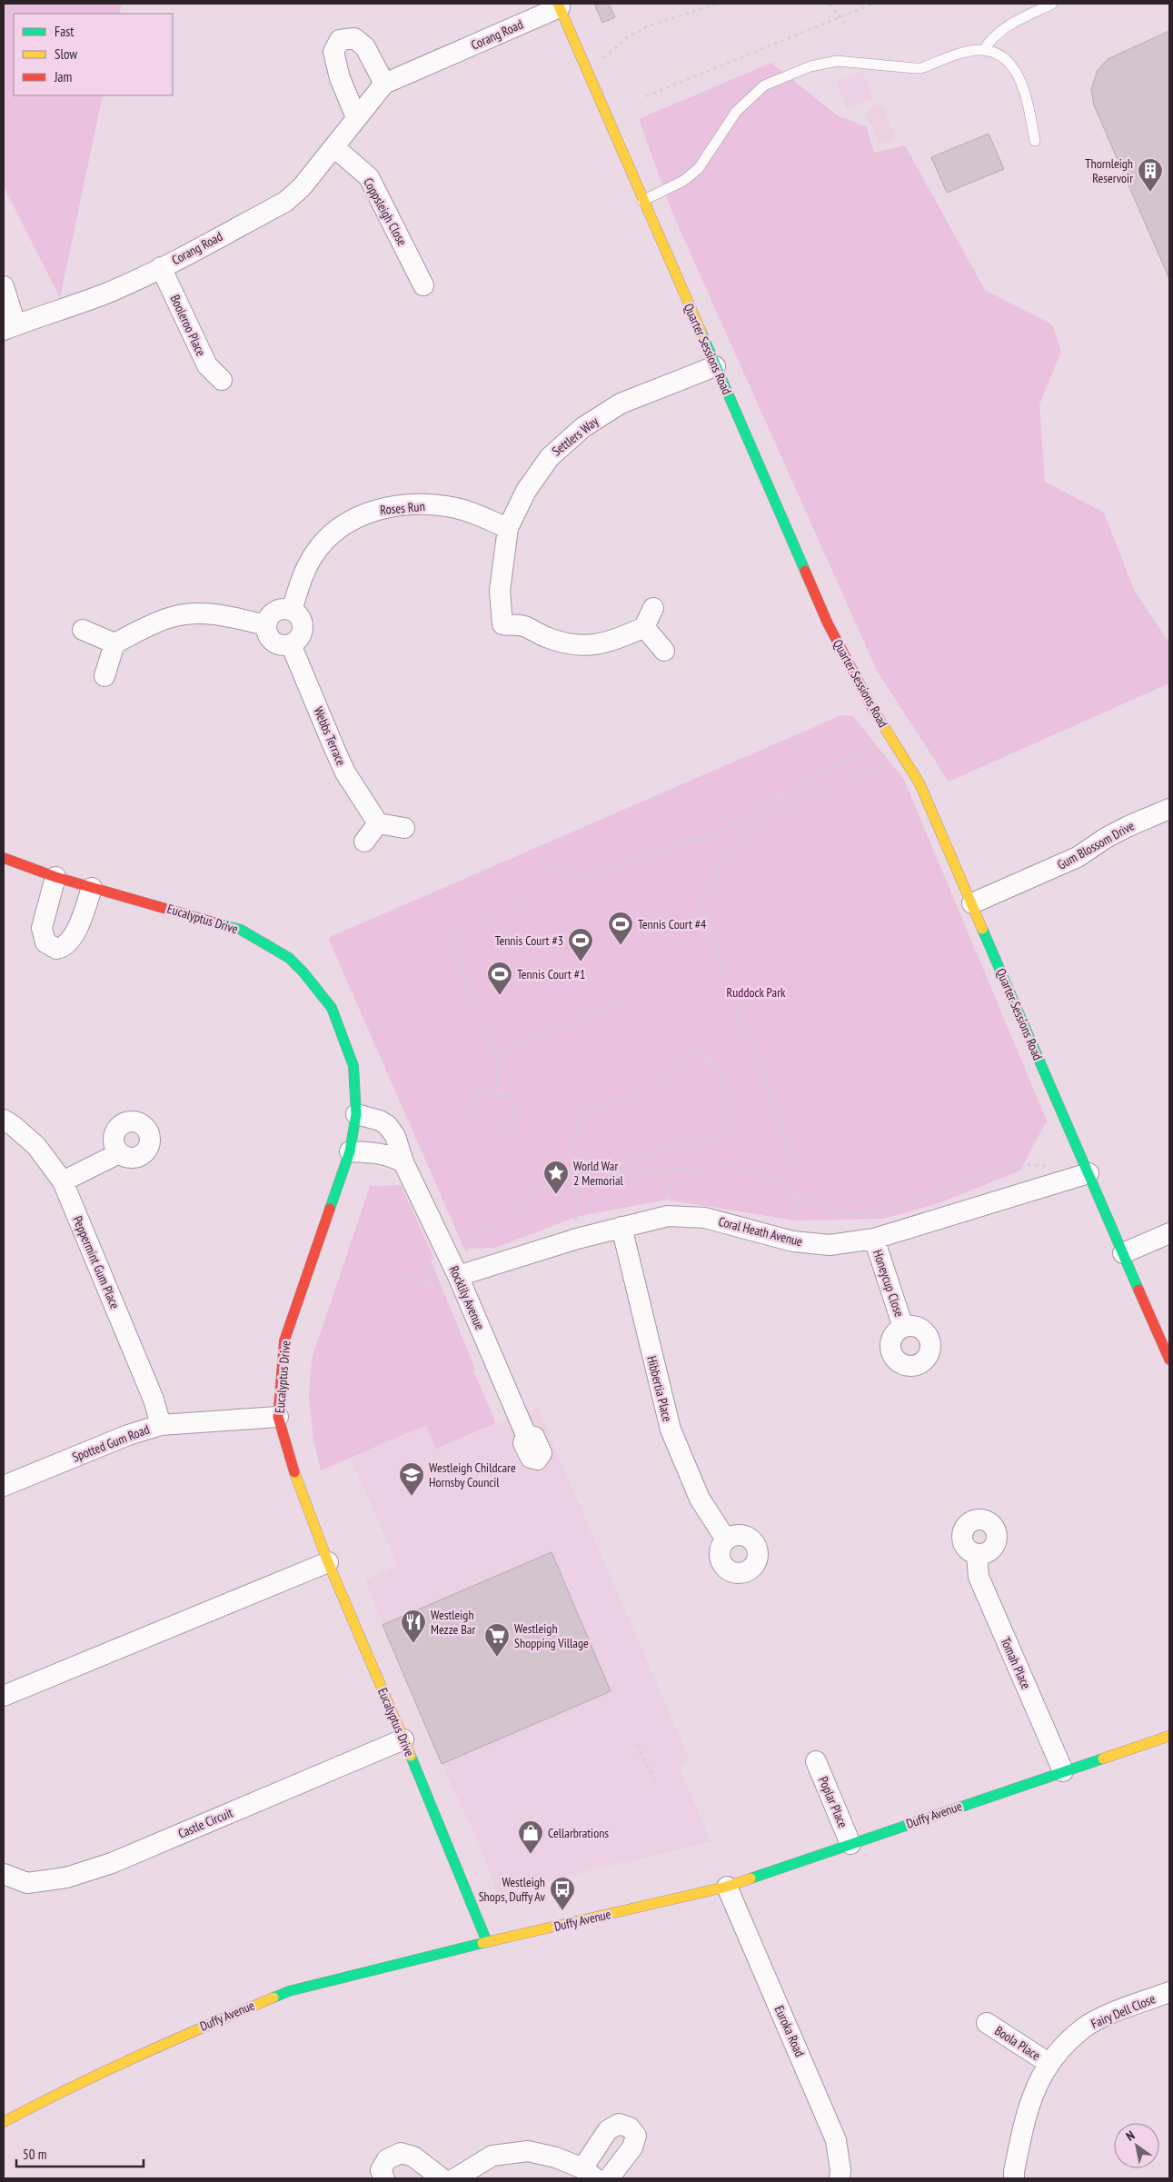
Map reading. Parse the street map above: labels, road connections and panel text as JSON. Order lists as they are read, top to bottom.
{
  "streets": {
    "street": [
      "Corang Road",
      "Coppsleigh Close",
      "Booleroo Place",
      "Quarter Sessions Road",
      "Settlers Way",
      "Roses Run",
      "Webbs Terrace",
      "Gum Blossom Drive",
      "Eucalyptus Drive",
      "Coral Heath Avenue",
      "Peppermint Gum Place",
      "Honeycup Close",
      "Rocklily Avenue",
      "Hibbertia Place",
      "Spotted Gum Road",
      "Tomah Place",
      "Poplar Place",
      "Duffy Avenue",
      "Castle Circuit",
      "Fairy Dell Close",
      "Euroka Road",
      "Boola Place"
    ]
  },
  "crossings": [
    ["Corang Road", "Coppsleigh Close"],
    ["Corang Road", "Booleroo Place"],
    ["Corang Road", "Quarter Sessions Road"],
    ["Quarter Sessions Road", "Settlers Way"],
    ["Quarter Sessions Road", "Gum Blossom Drive"],
    ["Quarter Sessions Road", "Coral Heath Avenue"],
    ["Settlers Way", "Roses Run"],
    ["Roses Run", "Webbs Terrace"],
    ["Eucalyptus Drive", "Rocklily Avenue"],
    ["Eucalyptus Drive", "Spotted Gum Road"],
    ["Eucalyptus Drive", "Duffy Avenue"],
    ["Eucalyptus Drive", "Castle Circuit"],
    ["Coral Heath Avenue", "Honeycup Close"],
    ["Coral Heath Avenue", "Rocklily Avenue"],
    ["Coral Heath Avenue", "Hibbertia Place"],
    ["Peppermint Gum Place", "Spotted Gum Road"],
    ["Tomah Place", "Duffy Avenue"],
    ["Poplar Place", "Duffy Avenue"],
    ["Duffy Avenue", "Euroka Road"],
    ["Fairy Dell Close", "Boola Place"]
  ],
  "parks": ["Ruddock Park"],
  "places": {
    "building": ["Thornleigh Reservoir"],
    "sports": ["Tennis Court #4", "Tennis Court #3", "Tennis Court #1"],
    "place": ["World War 2 Memorial"],
    "school or university": ["Westleigh Childcare Hornsby Council"],
    "restaurant": ["Westleigh Mezze Bar"],
    "supermarket": ["Westleigh Shopping Village"],
    "shop": ["Cellarbrations"],
    "bus stop": ["Westleigh Shops, Duffy Av"]
  },
  "legend": ["Fast", "Slow", "Jam"],
  "scale_bar": "50 m",
  "north": "top left"
}
